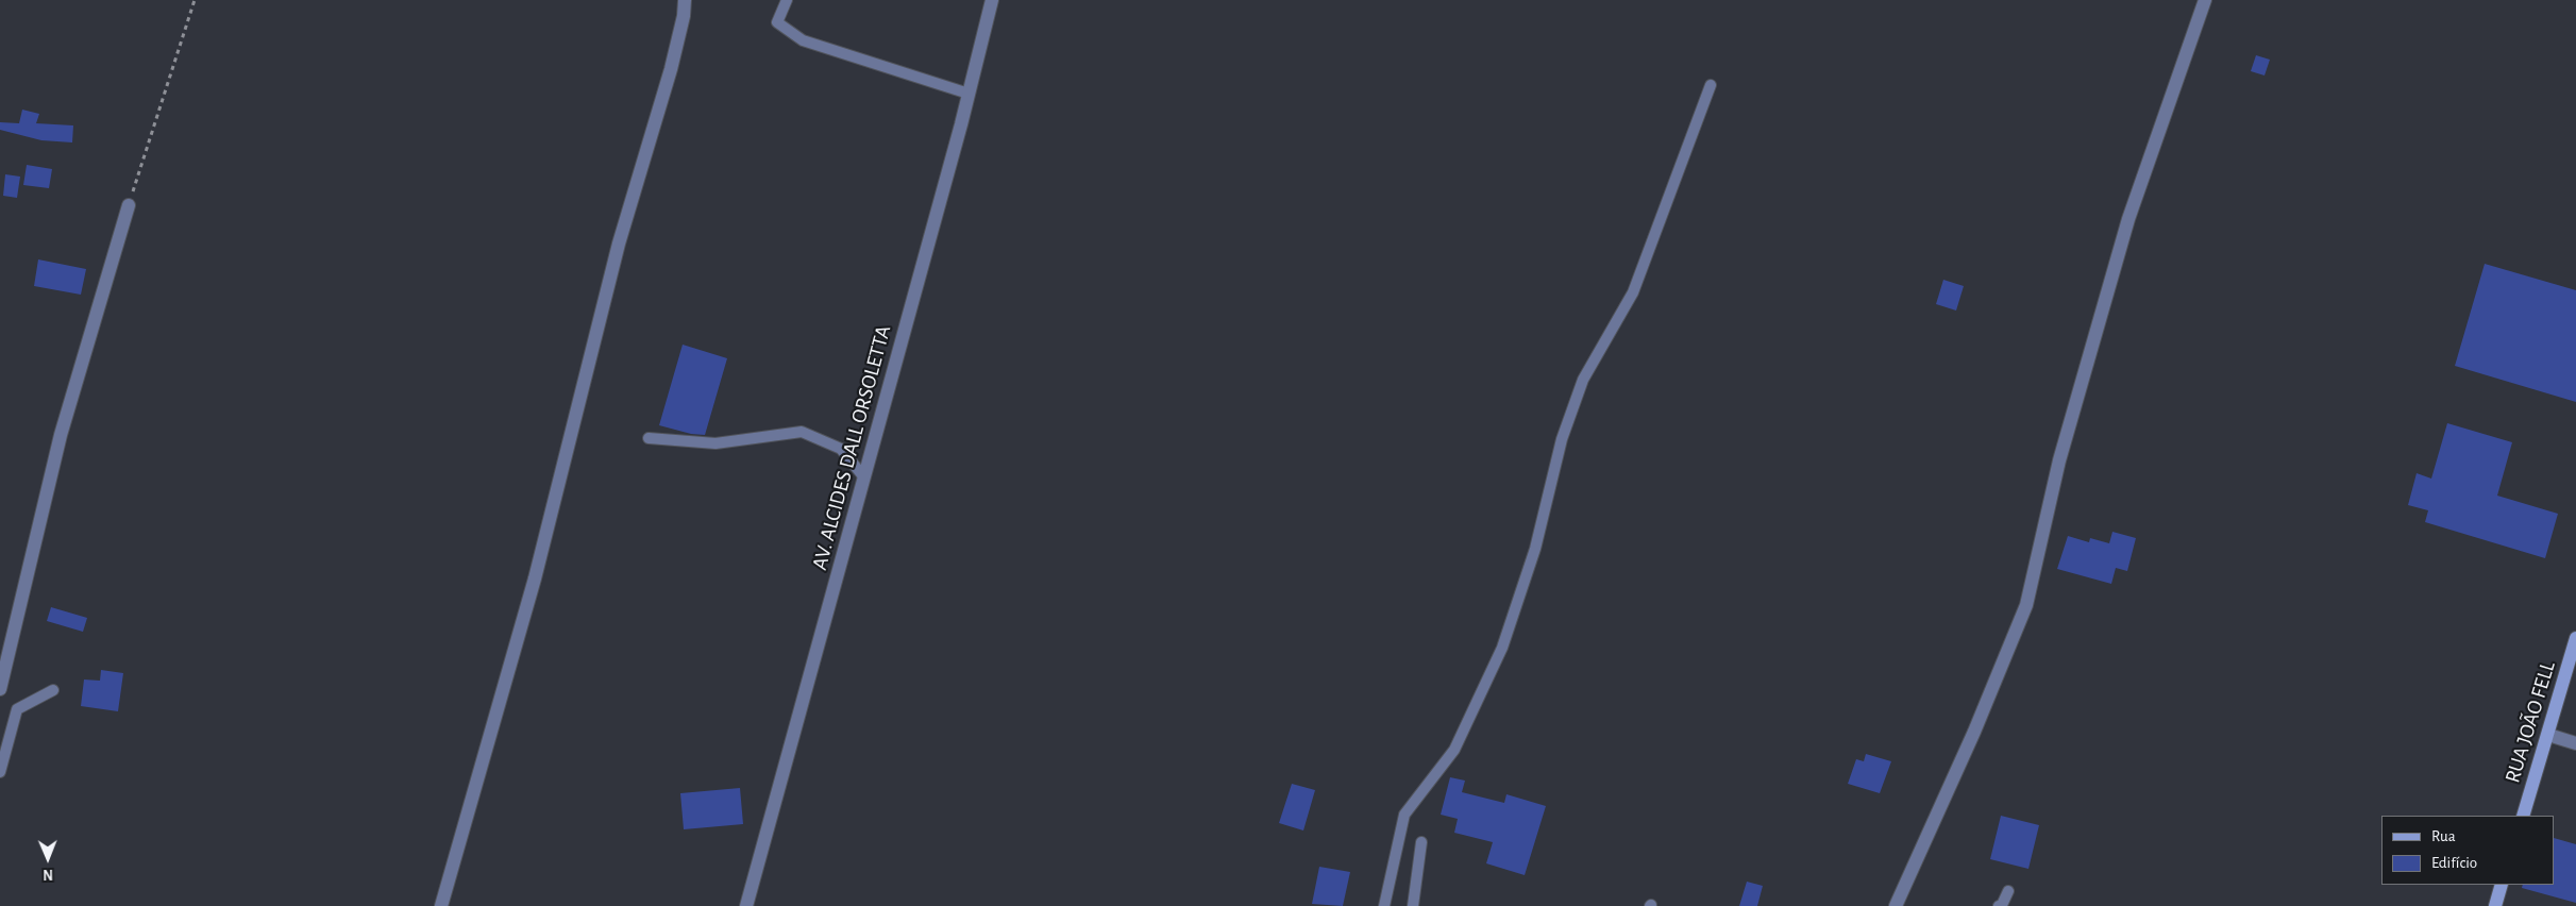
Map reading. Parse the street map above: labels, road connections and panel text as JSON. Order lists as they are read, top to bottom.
{
  "streets": {
    "main road": ["RUA JOÃO FELL"],
    "street": ["AV. ALCIDES DALL ORSOLETTA"]
  },
  "legend": ["Rua", "Edifício"],
  "north": "bottom"
}
